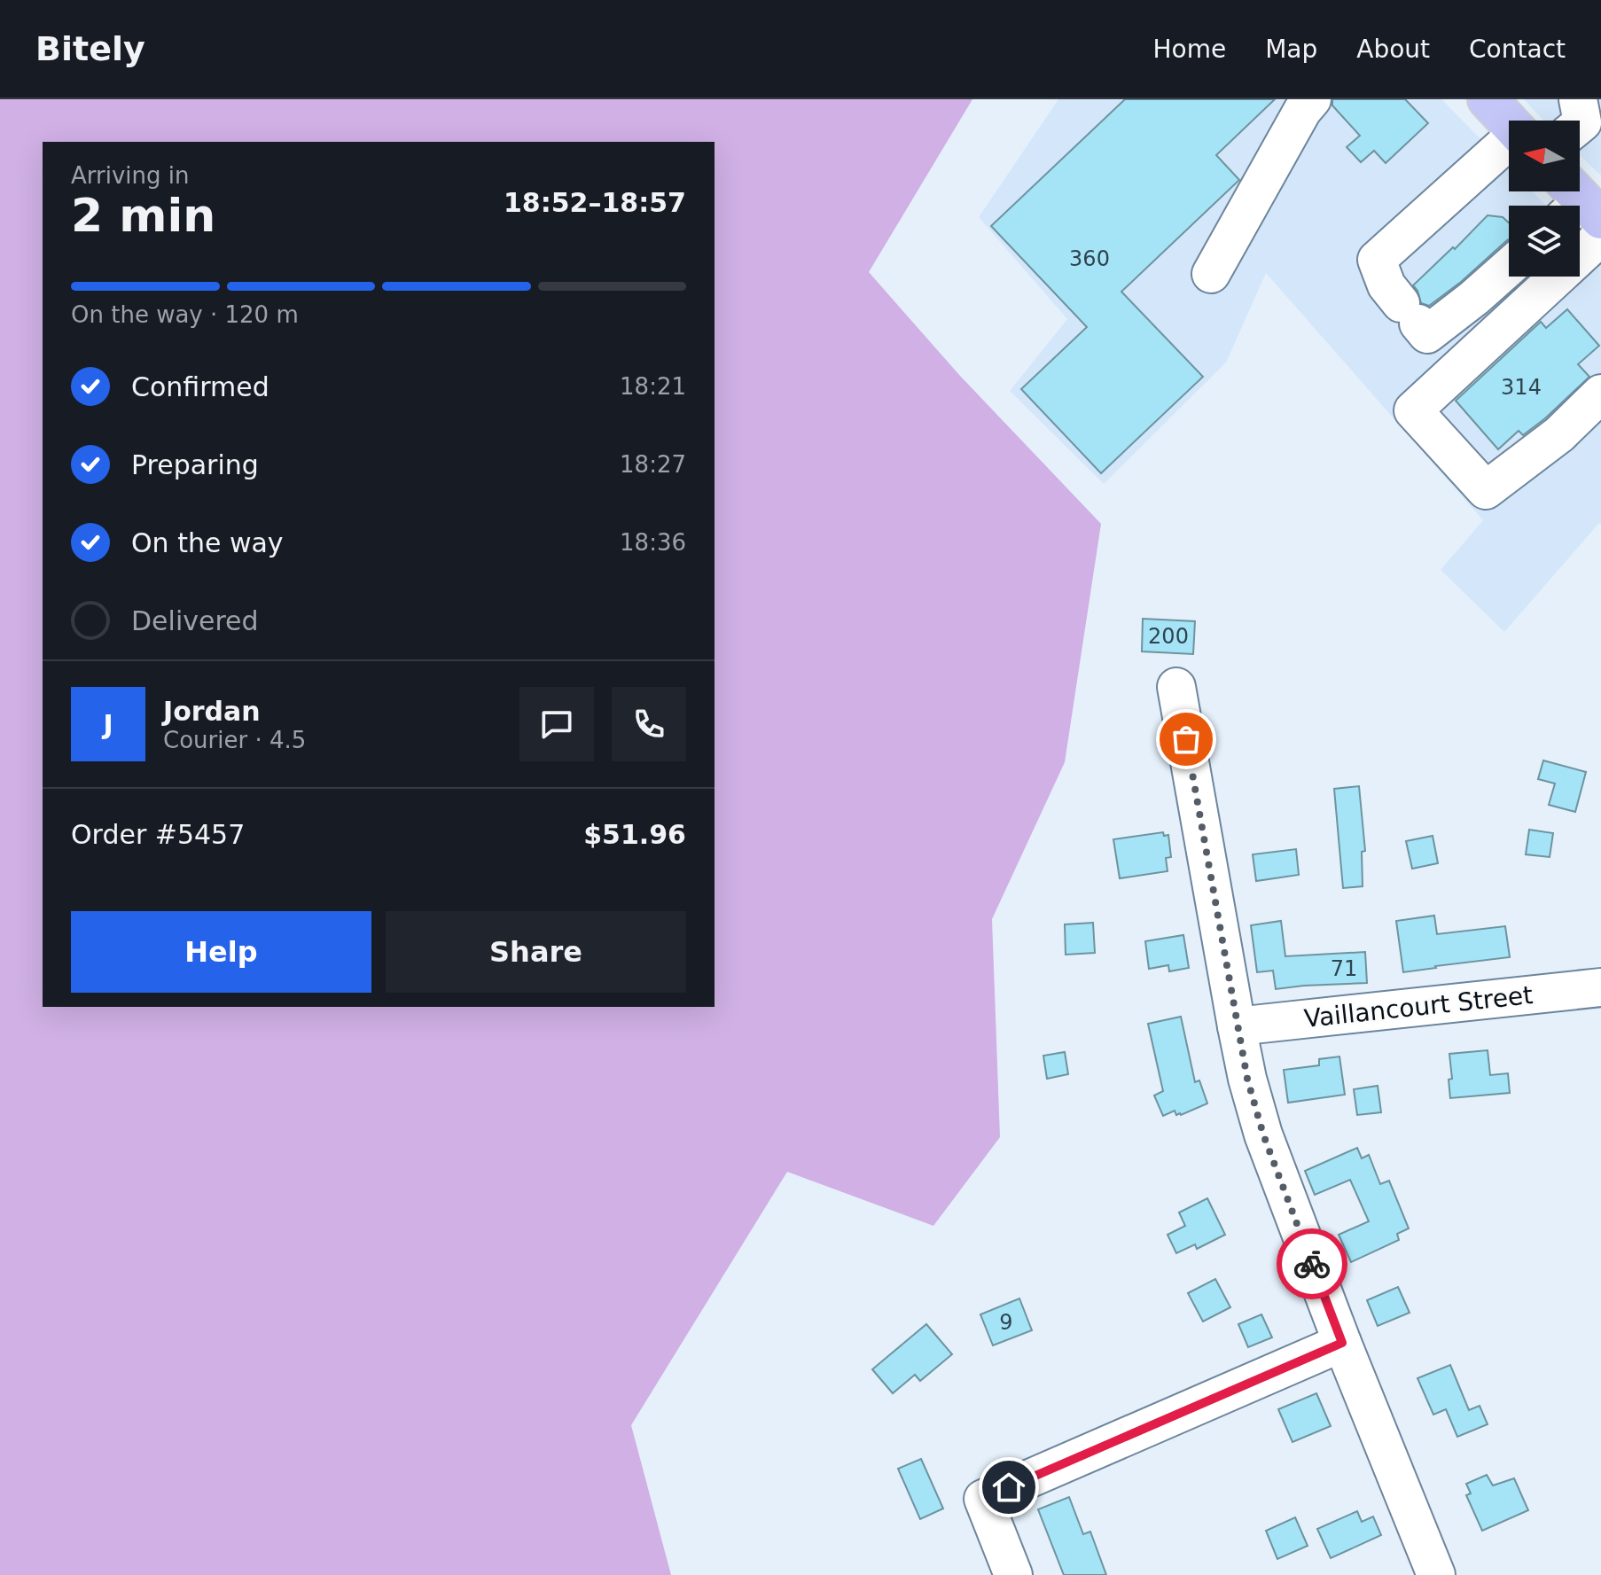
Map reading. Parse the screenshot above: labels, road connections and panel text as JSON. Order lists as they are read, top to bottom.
{
  "streets": {
    "street": ["Vaillancourt Street"]
  },
  "house_numbers": [
    "360",
    "314",
    "200",
    "71",
    "9"
  ],
  "north": "left",
  "page": {
    "header": "Bitely",
    "nav": [
      "Home",
      "Map",
      "About",
      "Contact"
    ],
    "heading": ["2 min", "Arriving in", "18:52–18:57"],
    "panel": [
      "Jordan",
      "Courier · 4.5",
      "Order #5457",
      "$51.96"
    ],
    "bar": "On the way · 120 m",
    "list": [
      ["Confirmed", "18:21"],
      ["Preparing", "18:27"],
      ["On the way", "18:36"],
      "Delivered"
    ],
    "round": "J",
    "buttons": ["Help", "Share"]
  }
}
